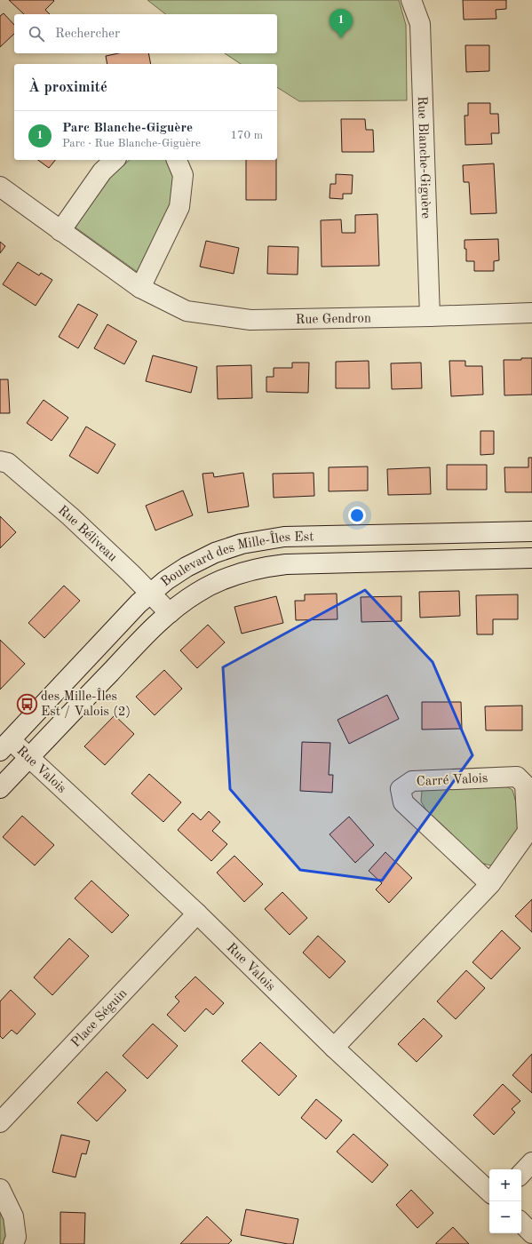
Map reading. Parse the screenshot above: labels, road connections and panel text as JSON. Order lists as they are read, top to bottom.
{
  "streets": {
    "street": [
      "Rue Blanche-Giguère",
      "Rue Gendron",
      "Rue Béliveau",
      "Boulevard des Mille-Îles Est",
      "Rue Valois",
      "Carré Valois",
      "Place Séguin"
    ]
  },
  "crossings": [
    ["Rue Blanche-Giguère", "Rue Gendron"],
    ["Rue Béliveau", "Boulevard des Mille-Îles Est"],
    ["Boulevard des Mille-Îles Est", "Rue Valois"],
    ["Rue Valois", "Carré Valois"],
    ["Rue Valois", "Place Séguin"]
  ],
  "places": {
    "bus stop": ["des Mille-Îles Est / Valois (2)"]
  },
  "page": {
    "pins": "1",
    "search": "Rechercher",
    "heading": "À proximité",
    "list": [
      {
        "mark": "1",
        "name": "Parc Blanche-Giguère",
        "note": "Parc · Rue Blanche-Giguère",
        "value": "170 m"
      }
    ],
    "map_buttons": ["+", "−"]
  }
}
